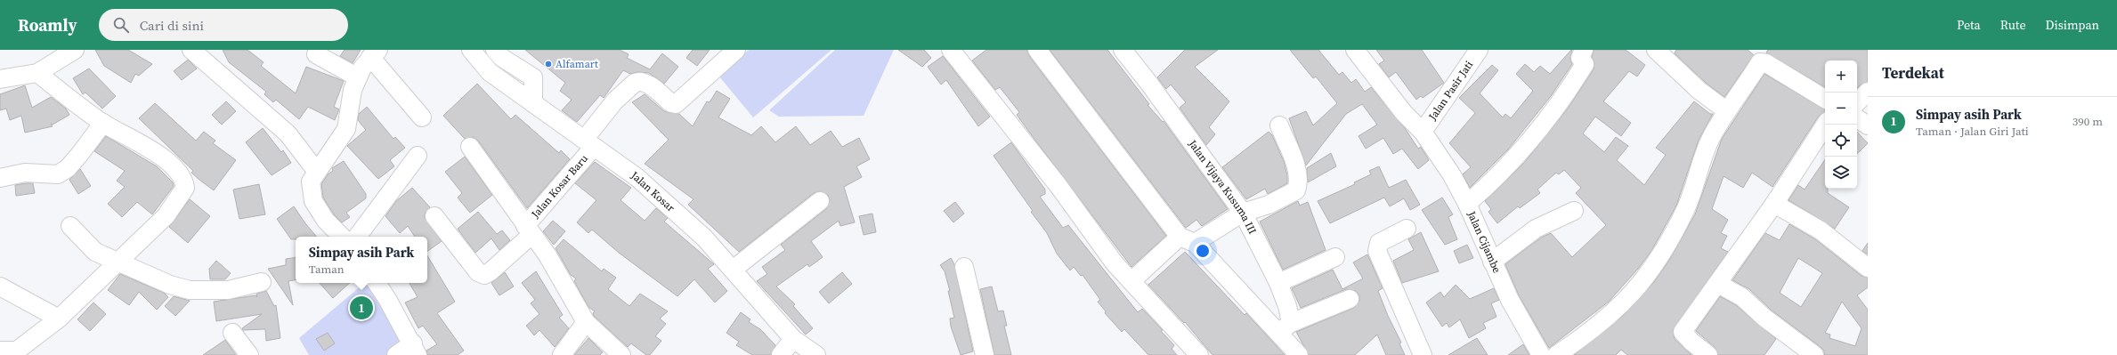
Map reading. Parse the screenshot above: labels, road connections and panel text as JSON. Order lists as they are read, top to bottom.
{
  "streets": {
    "street": [
      "Jalan Pasir Jati",
      "Jalan Kosar Baru",
      "Jalan Vijaya Kusuma III",
      "Jalan Kosar",
      "Jalan Cijambe"
    ]
  },
  "crossings": [
    ["Jalan Pasir Jati", "Jalan Cijambe"],
    ["Jalan Kosar Baru", "Jalan Kosar"]
  ],
  "places": ["Alfamart"],
  "page": {
    "header": "Roamly",
    "search": "Cari di sini",
    "nav": ["Peta", "Rute", "Disimpan"],
    "heading": "Terdekat",
    "map_buttons": ["+", "−"],
    "list": [
      {
        "mark": "1",
        "name": "Simpay asih Park",
        "note": "Taman · Jalan Giri Jati",
        "value": "390 m"
      }
    ],
    "popup": ["Simpay asih Park", "Taman"],
    "pins": "1"
  }
}
